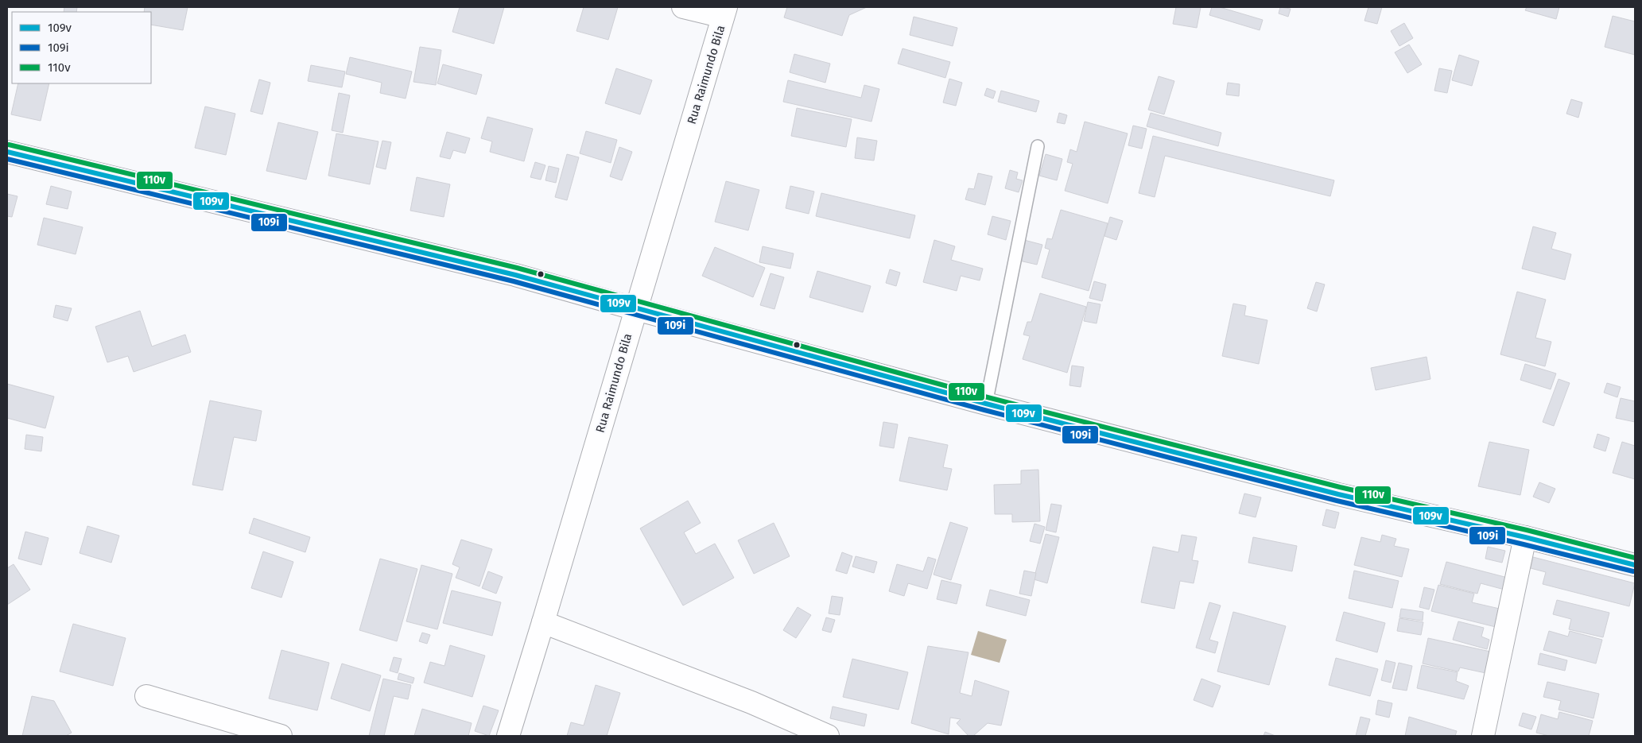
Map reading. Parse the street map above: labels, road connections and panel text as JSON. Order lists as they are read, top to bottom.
{
  "streets": {
    "street": ["Rua Raimundo Bila"]
  },
  "lines": ["transit line 110v", "transit line 109v", "transit line 109i"],
  "legend": ["109v", "109i", "110v"]
}
